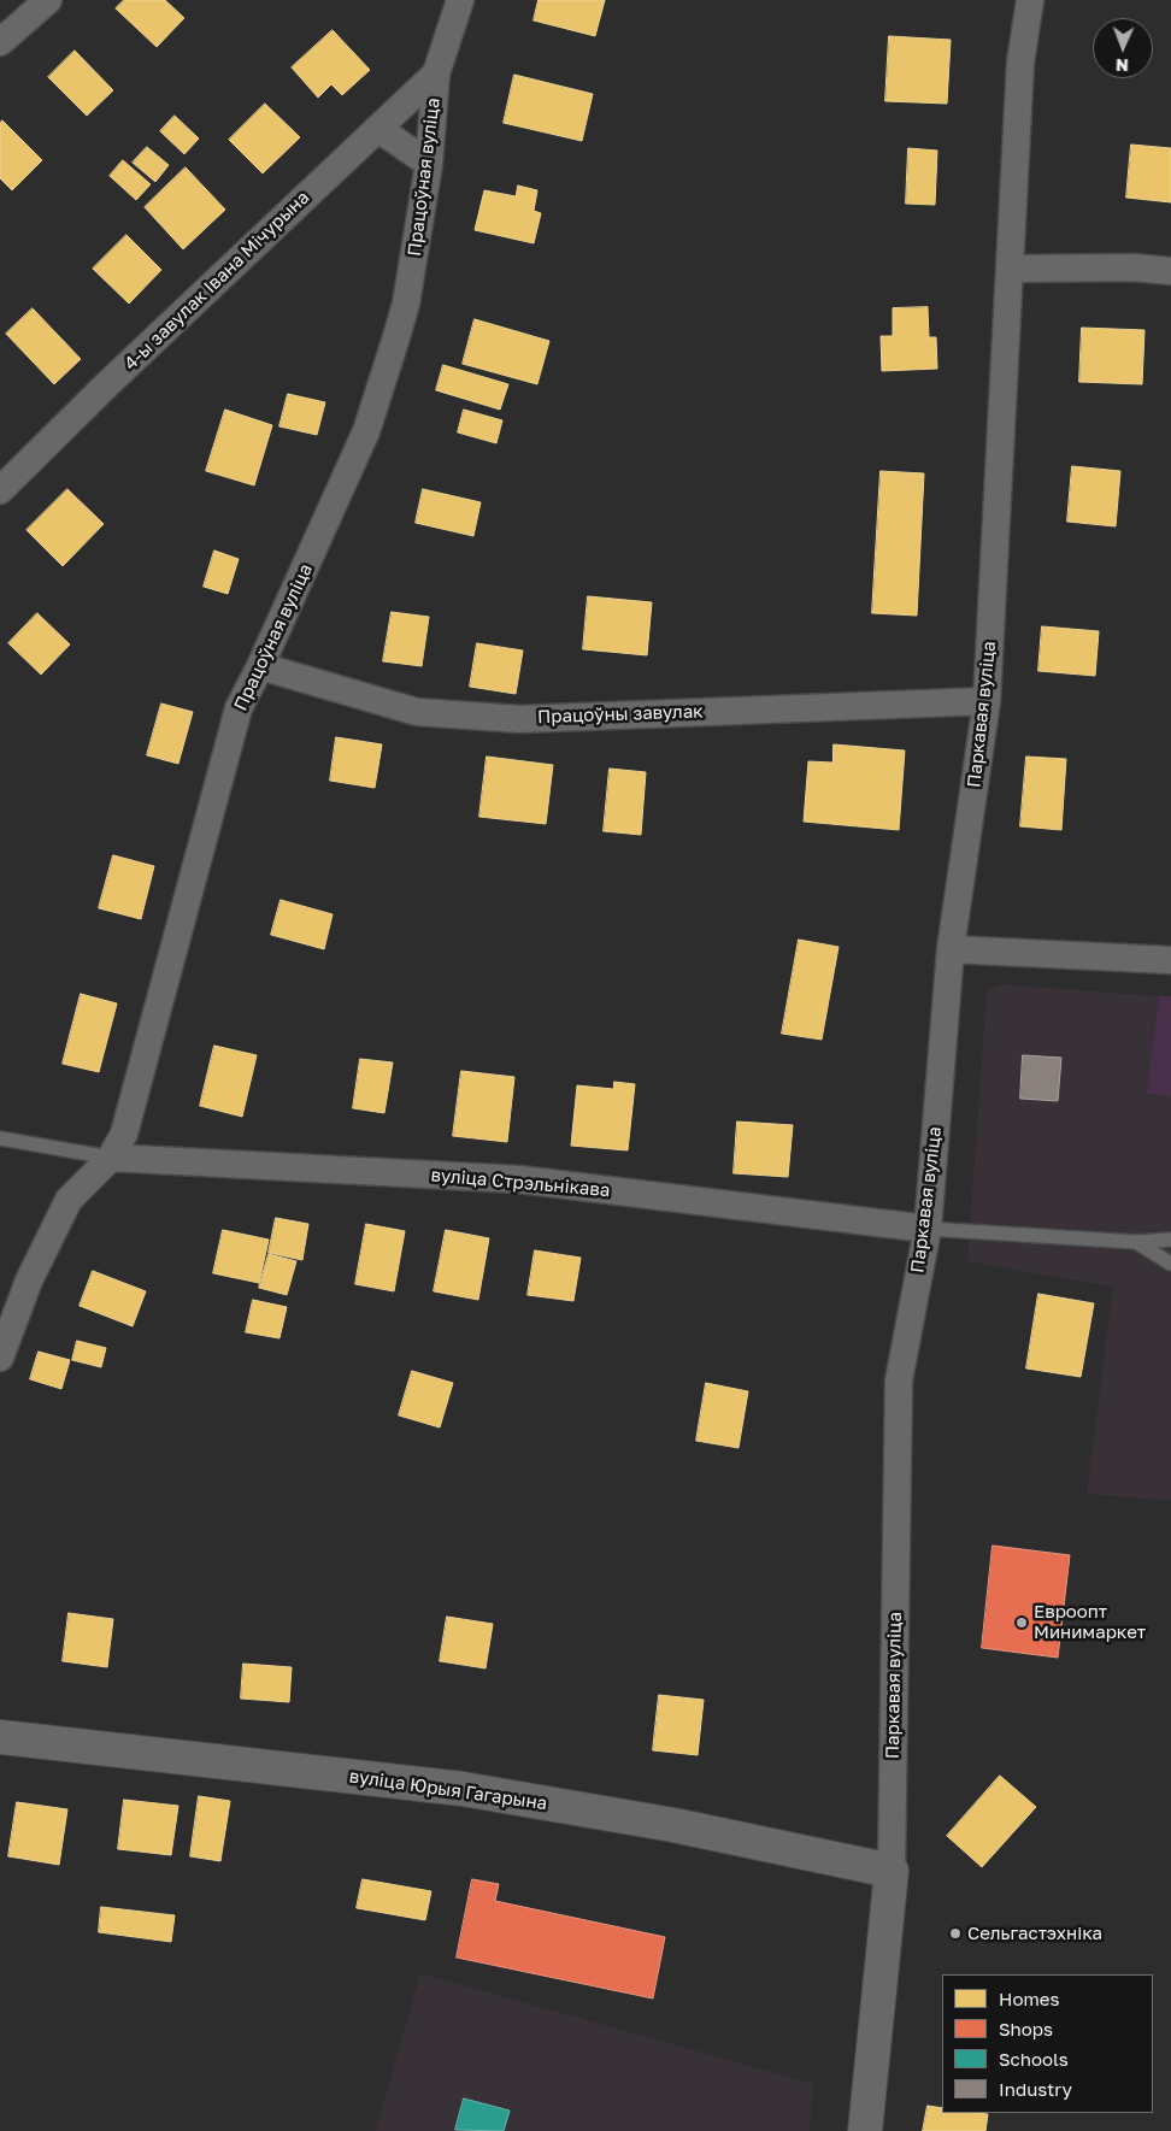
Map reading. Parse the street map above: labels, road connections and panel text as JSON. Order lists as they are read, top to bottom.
{
  "streets": {
    "street": [
      "Працоўная вуліца",
      "4-ы завулак Івана Мічурына",
      "Працоўны завулак",
      "Паркавая вуліца",
      "вуліца Стрэльнікава",
      "вуліца Юрыя Гагарына"
    ]
  },
  "crossings": [
    ["Працоўная вуліца", "4-ы завулак Івана Мічурына"],
    ["Працоўная вуліца", "Працоўны завулак"],
    ["Працоўная вуліца", "вуліца Стрэльнікава"],
    ["Працоўны завулак", "Паркавая вуліца"],
    ["Паркавая вуліца", "вуліца Стрэльнікава"],
    ["Паркавая вуліца", "вуліца Юрыя Гагарына"]
  ],
  "places": ["Евроопт Минимаркет", "Сельгастэхніка"],
  "legend": [
    "Homes",
    "Shops",
    "Schools",
    "Industry"
  ],
  "north": "bottom"
}
